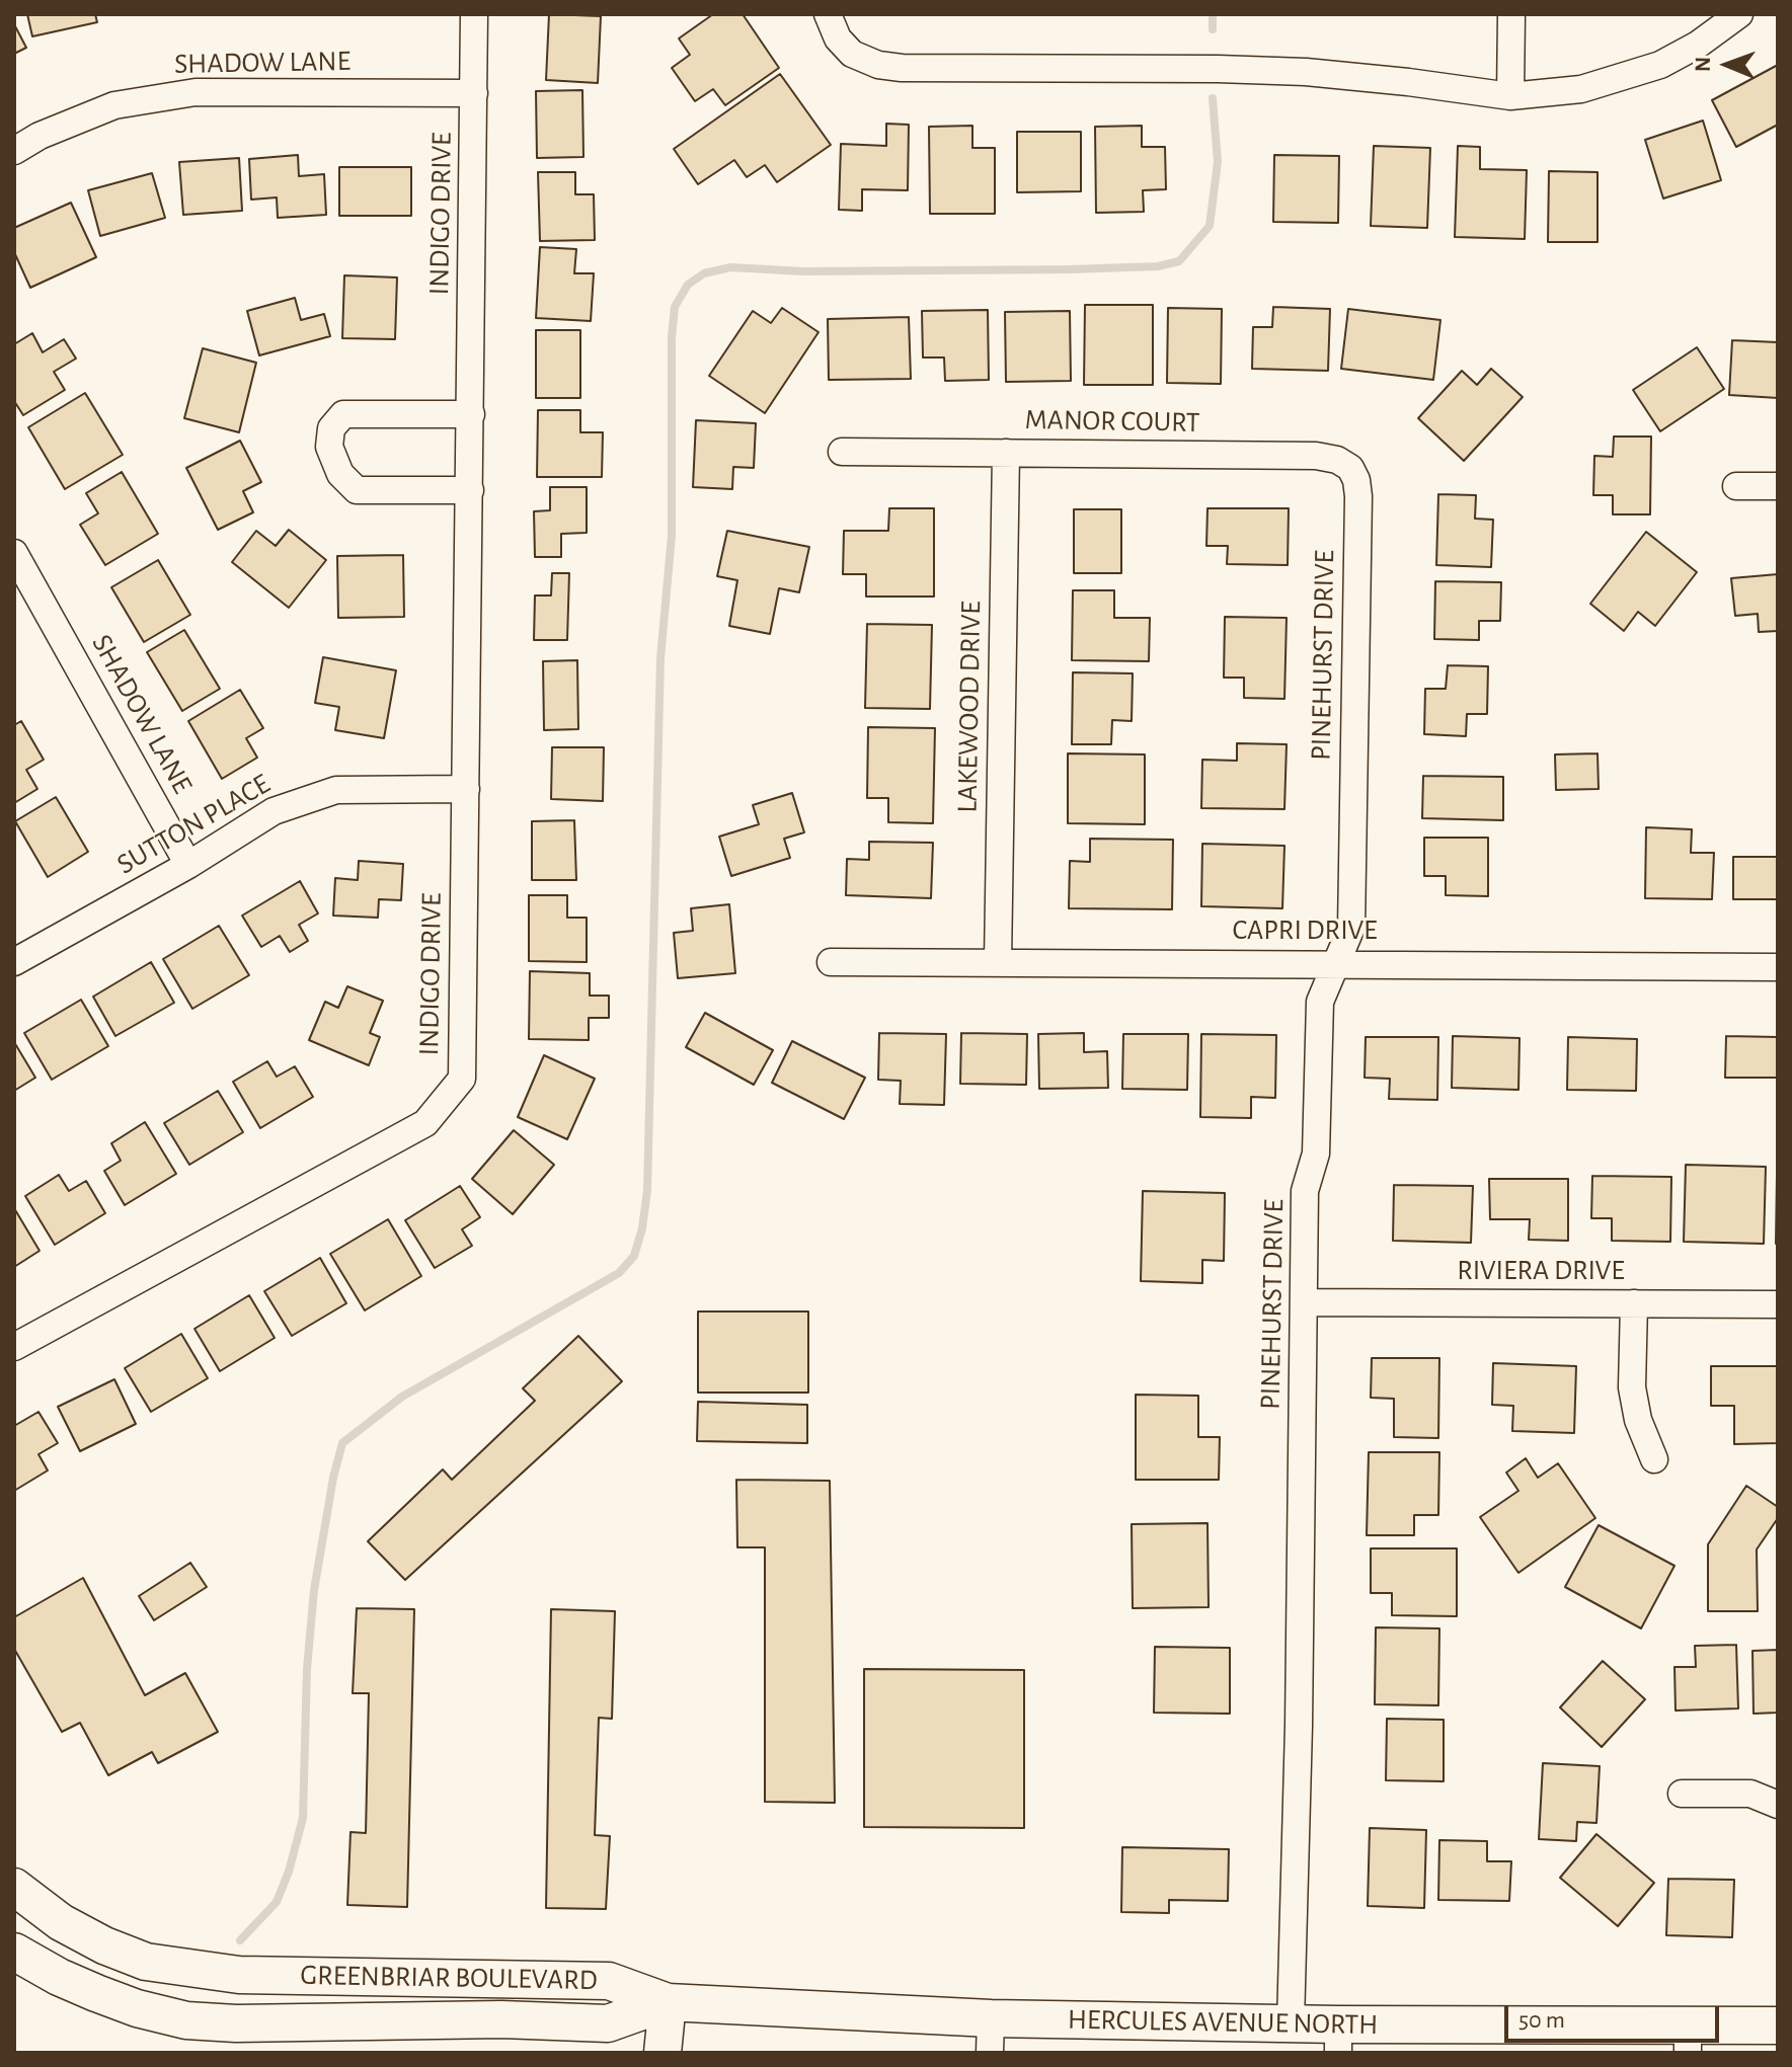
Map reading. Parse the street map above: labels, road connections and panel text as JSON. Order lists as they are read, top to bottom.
{
  "streets": {
    "street": [
      "SHADOW LANE",
      "INDIGO DRIVE",
      "MANOR COURT",
      "PINEHURST DRIVE",
      "LAKEWOOD DRIVE",
      "SUTTON PLACE",
      "CAPRI DRIVE",
      "RIVIERA DRIVE",
      "GREENBRIAR BOULEVARD",
      "HERCULES AVENUE NORTH"
    ]
  },
  "crossings": [
    ["SHADOW LANE", "INDIGO DRIVE"],
    ["SHADOW LANE", "SUTTON PLACE"],
    ["INDIGO DRIVE", "SUTTON PLACE"],
    ["MANOR COURT", "PINEHURST DRIVE"],
    ["MANOR COURT", "LAKEWOOD DRIVE"],
    ["PINEHURST DRIVE", "CAPRI DRIVE"],
    ["PINEHURST DRIVE", "RIVIERA DRIVE"],
    ["PINEHURST DRIVE", "HERCULES AVENUE NORTH"],
    ["LAKEWOOD DRIVE", "CAPRI DRIVE"],
    ["GREENBRIAR BOULEVARD", "HERCULES AVENUE NORTH"]
  ],
  "scale_bar": "50 m",
  "north": "left"
}
